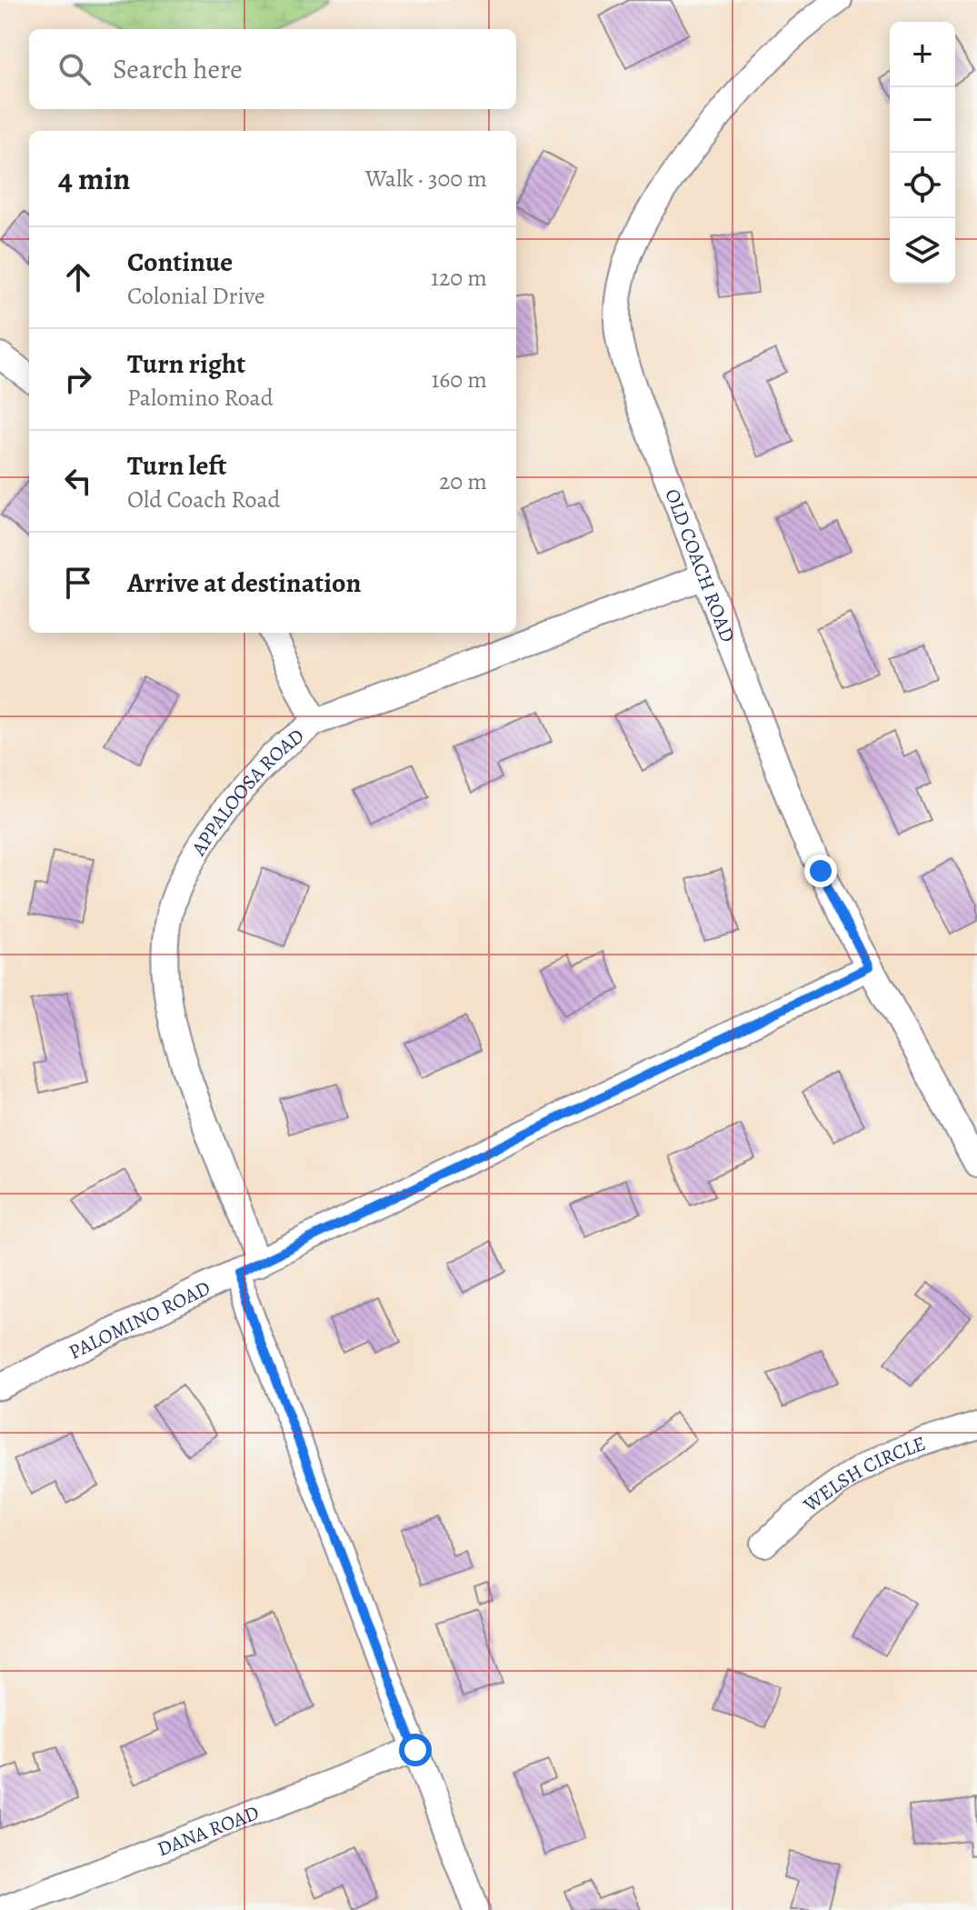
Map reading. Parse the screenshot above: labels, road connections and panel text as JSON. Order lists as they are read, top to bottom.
{
  "streets": {
    "street": [
      "OLD COACH ROAD",
      "APPALOOSA ROAD",
      "PALOMINO ROAD",
      "WELSH CIRCLE",
      "DANA ROAD"
    ]
  },
  "crossings": [
    ["OLD COACH ROAD", "APPALOOSA ROAD"],
    ["OLD COACH ROAD", "PALOMINO ROAD"],
    ["APPALOOSA ROAD", "PALOMINO ROAD"],
    ["APPALOOSA ROAD", "DANA ROAD"]
  ],
  "page": {
    "map_buttons": ["+", "−"],
    "search": "Search here",
    "heading": ["4 min", "Walk · 300 m"],
    "list": [
      ["Continue", "Colonial Drive", "120 m"],
      ["Turn right", "Palomino Road", "160 m"],
      ["Turn left", "Old Coach Road", "20 m"],
      "Arrive at destination"
    ]
  }
}
